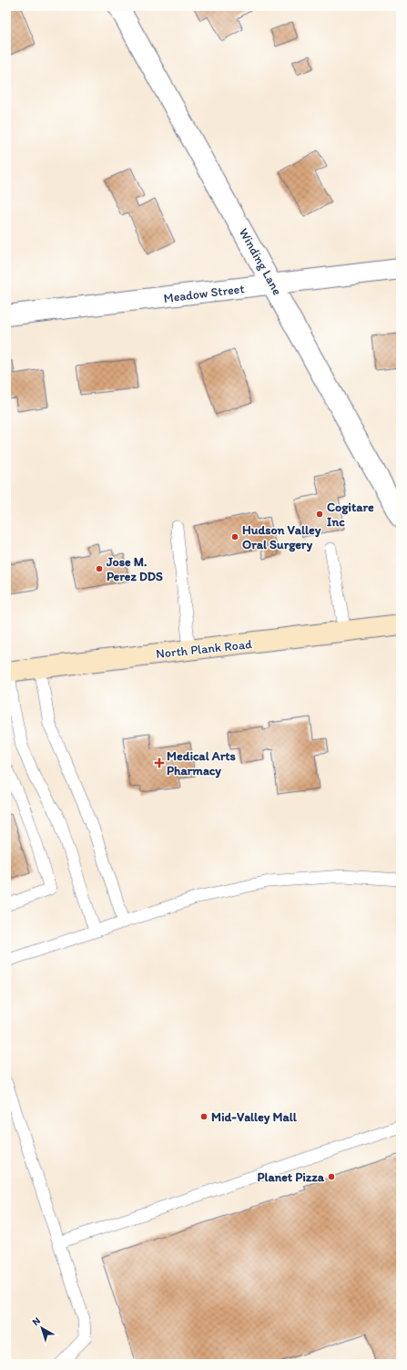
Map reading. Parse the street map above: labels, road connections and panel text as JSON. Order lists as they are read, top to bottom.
{
  "streets": {
    "main road": ["North Plank Road"],
    "street": ["Winding Lane", "Meadow Street"]
  },
  "crossings": [
    ["Winding Lane", "Meadow Street"]
  ],
  "places": {
    "other": [
      "Cogitare Inc",
      "Hudson Valley Oral Surgery",
      "Jose M. Perez DDS",
      "Mid-Valley Mall",
      "Planet Pizza"
    ],
    "health": ["Medical Arts Pharmacy"]
  },
  "north": "top left"
}
